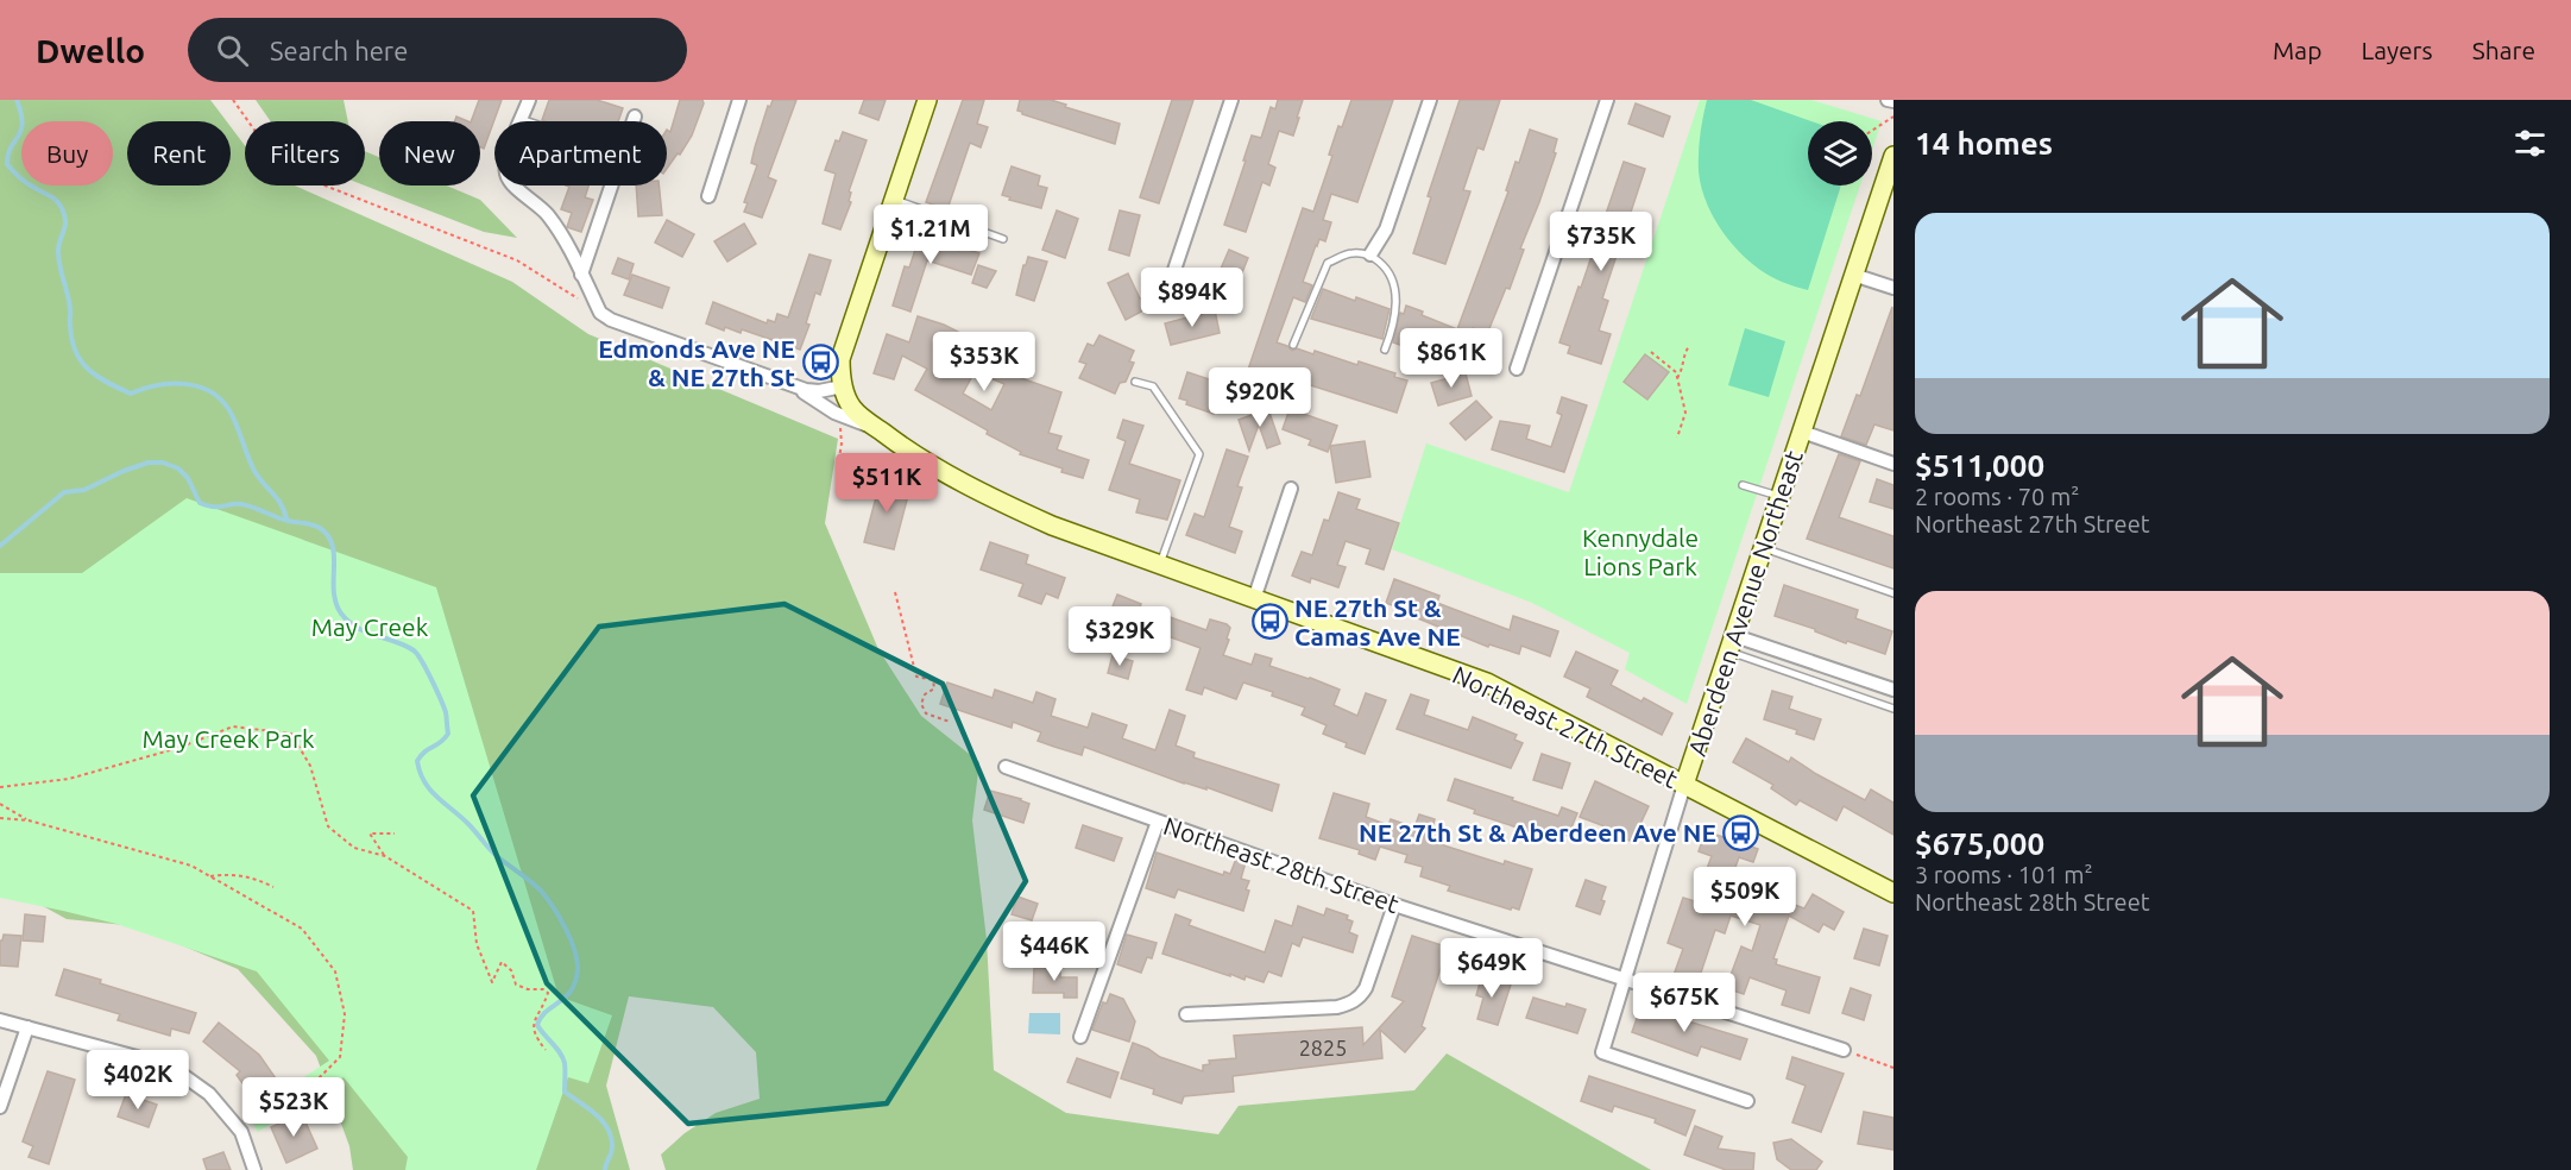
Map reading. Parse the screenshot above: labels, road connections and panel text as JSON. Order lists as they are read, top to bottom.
{
  "streets": {
    "street": ["Aberdeen Avenue Northeast", "Northeast 27th Street", "Northeast 28th Street"]
  },
  "crossings": [
    ["Aberdeen Avenue Northeast", "Northeast 27th Street"],
    ["Aberdeen Avenue Northeast", "Northeast 28th Street"]
  ],
  "parks": ["Kennydale Lions Park", "May Creek", "May Creek Park"],
  "places": {
    "bus stop": ["Edmonds Ave NE & NE 27th St", "NE 27th St & Camas Ave NE", "NE 27th St & Aberdeen Ave NE"]
  },
  "house_numbers": ["2825"],
  "page": {
    "header": "Dwello",
    "search": "Search here",
    "nav": ["Map", "Layers", "Share"],
    "heading": "14 homes",
    "chip": [
      "Buy",
      "Rent",
      "Filters",
      "New",
      "Apartment"
    ],
    "list": [
      {
        "name": "$511,000",
        "note": "2 rooms · 70 m² · Northeast 27th Street"
      },
      {
        "name": "$675,000",
        "note": "3 rooms · 101 m² · Northeast 28th Street"
      }
    ],
    "price": [
      "$1.21M",
      "$735K",
      "$894K",
      "$861K",
      "$353K",
      "$920K",
      "$511K",
      "$329K",
      "$509K",
      "$446K",
      "$649K",
      "$675K",
      "$402K",
      "$523K"
    ]
  }
}
